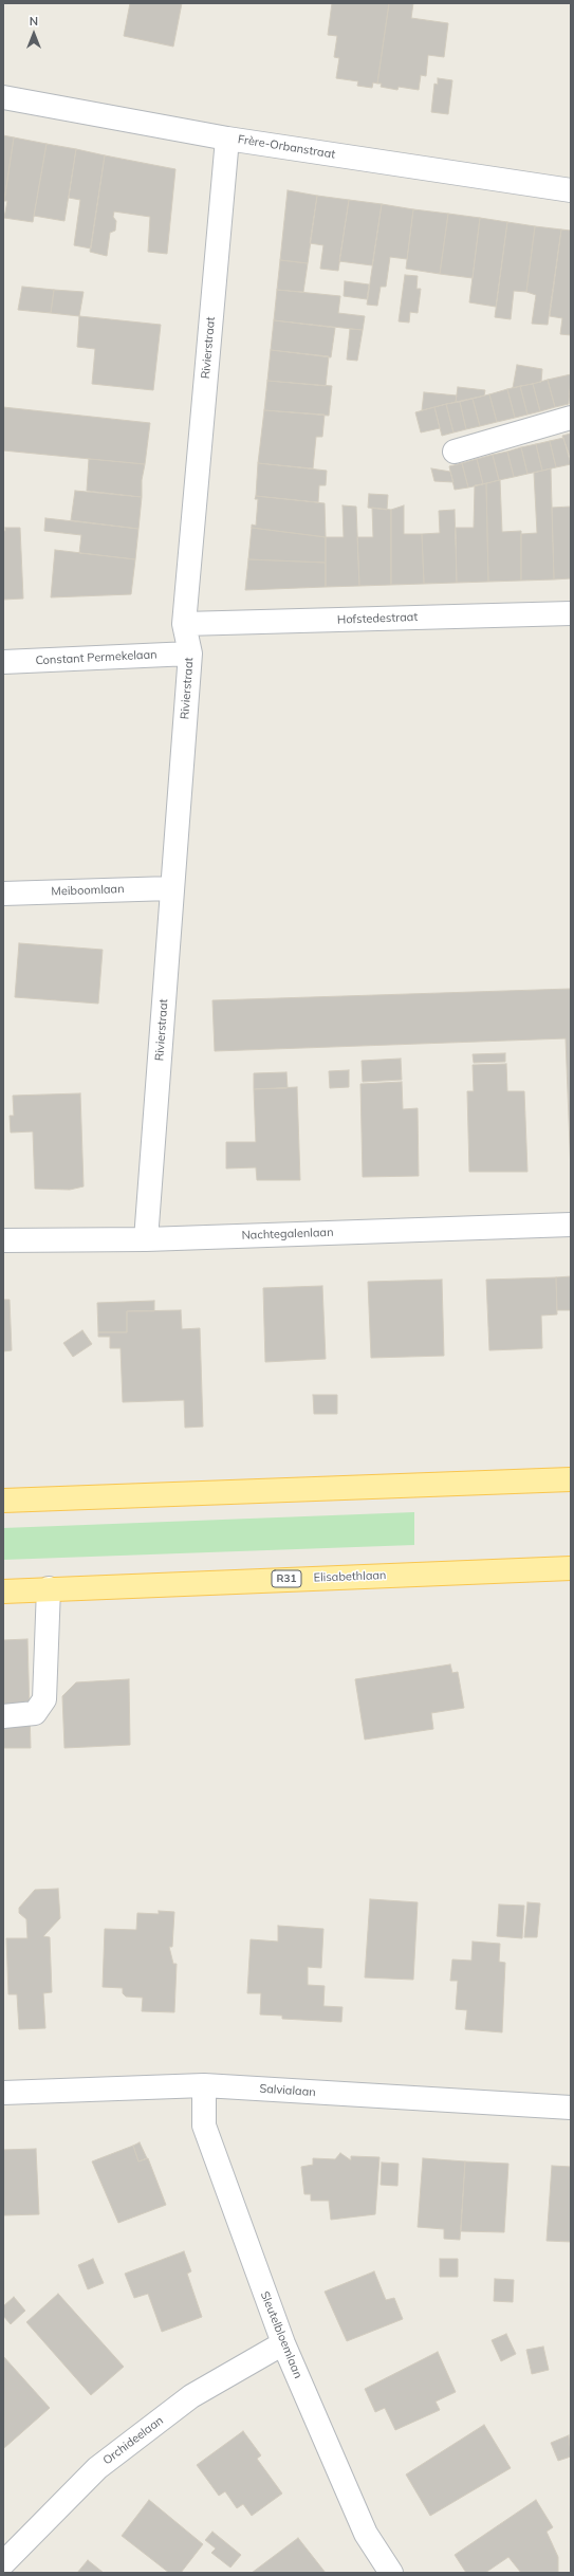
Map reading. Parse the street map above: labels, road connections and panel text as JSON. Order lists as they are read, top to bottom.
{
  "streets": {
    "main road": ["Elisabethlaan", "R31"],
    "street": [
      "Frère-Orbanstraat",
      "Rivierstraat",
      "Hofstedestraat",
      "Constant Permekelaan",
      "Meiboomlaan",
      "Nachtegalenlaan",
      "Salvialaan",
      "Sleutelbloemlaan",
      "Orchideelaan"
    ]
  },
  "crossings": [
    ["Frère-Orbanstraat", "Rivierstraat"],
    ["Rivierstraat", "Hofstedestraat"],
    ["Rivierstraat", "Constant Permekelaan"],
    ["Rivierstraat", "Meiboomlaan"],
    ["Rivierstraat", "Nachtegalenlaan"],
    ["Salvialaan", "Sleutelbloemlaan"],
    ["Sleutelbloemlaan", "Orchideelaan"]
  ],
  "north": "top"
}
